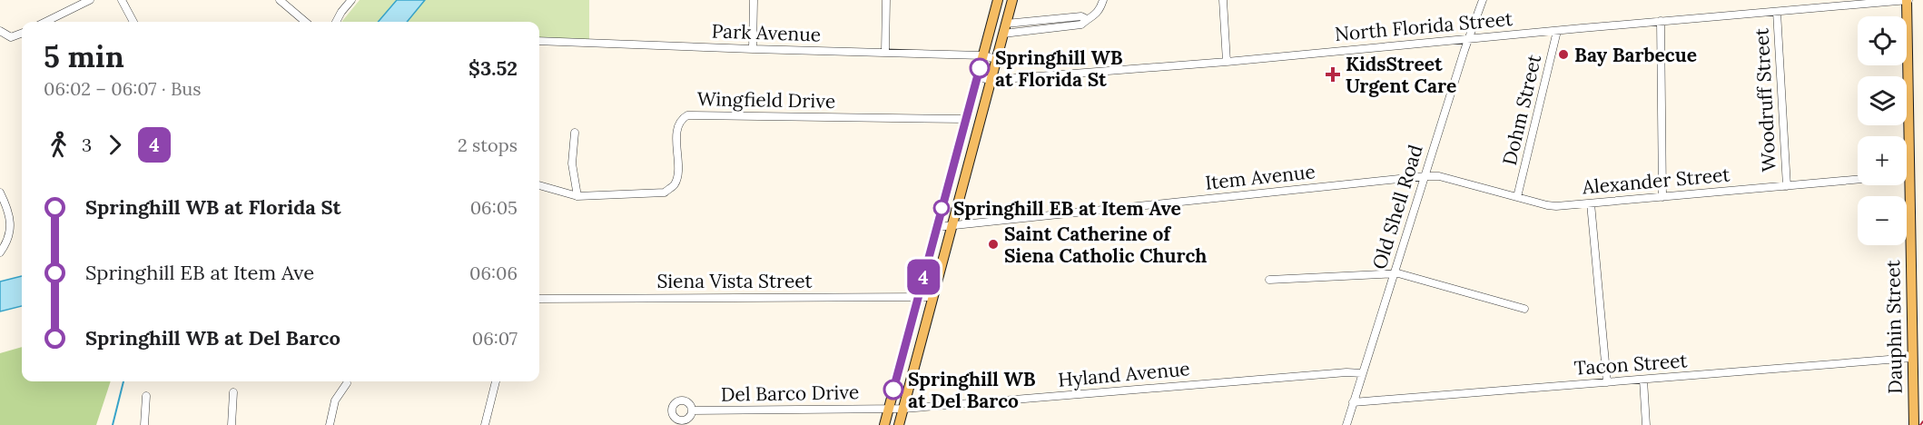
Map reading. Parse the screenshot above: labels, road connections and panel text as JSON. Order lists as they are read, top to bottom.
{
  "streets": {
    "main road": ["Dauphin Street"],
    "street": [
      "North Florida Street",
      "Park Avenue",
      "Wingfield Drive",
      "Woodruff Street",
      "Dohm Street",
      "Item Avenue",
      "Alexander Street",
      "Old Shell Road",
      "Siena Vista Street",
      "Tacon Street",
      "Hyland Avenue",
      "Del Barco Drive"
    ]
  },
  "crossings": [
    ["North Florida Street", "Woodruff Street"],
    ["North Florida Street", "Dohm Street"],
    ["North Florida Street", "Old Shell Road"],
    ["North Florida Street", "Dauphin Street"],
    ["Woodruff Street", "Alexander Street"],
    ["Dohm Street", "Alexander Street"],
    ["Item Avenue", "Alexander Street"],
    ["Item Avenue", "Old Shell Road"],
    ["Alexander Street", "Old Shell Road"],
    ["Old Shell Road", "Tacon Street"],
    ["Old Shell Road", "Hyland Avenue"],
    ["Dauphin Street", "Tacon Street"],
    ["Hyland Avenue", "Del Barco Drive"]
  ],
  "places": {
    "other": [
      "Bay Barbecue",
      "Springhill WB at Florida St",
      "Springhill EB at Item Ave",
      "Saint Catherine of Siena Catholic Church",
      "Springhill WB at Del Barco"
    ],
    "health": ["KidsStreet Urgent Care"]
  },
  "lines": ["bus line 4"],
  "page": {
    "on_map": "4",
    "map_buttons": ["+", "−"],
    "heading": ["5 min", "06:02 – 06:07 · Bus", "$3.52"],
    "legs": ["3", "4", "2 stops"],
    "list": [
      {
        "name": "Springhill WB at Florida St",
        "value": "06:05"
      },
      {
        "name": "Springhill EB at Item Ave",
        "value": "06:06"
      },
      {
        "name": "Springhill WB at Del Barco",
        "value": "06:07"
      }
    ]
  }
}
